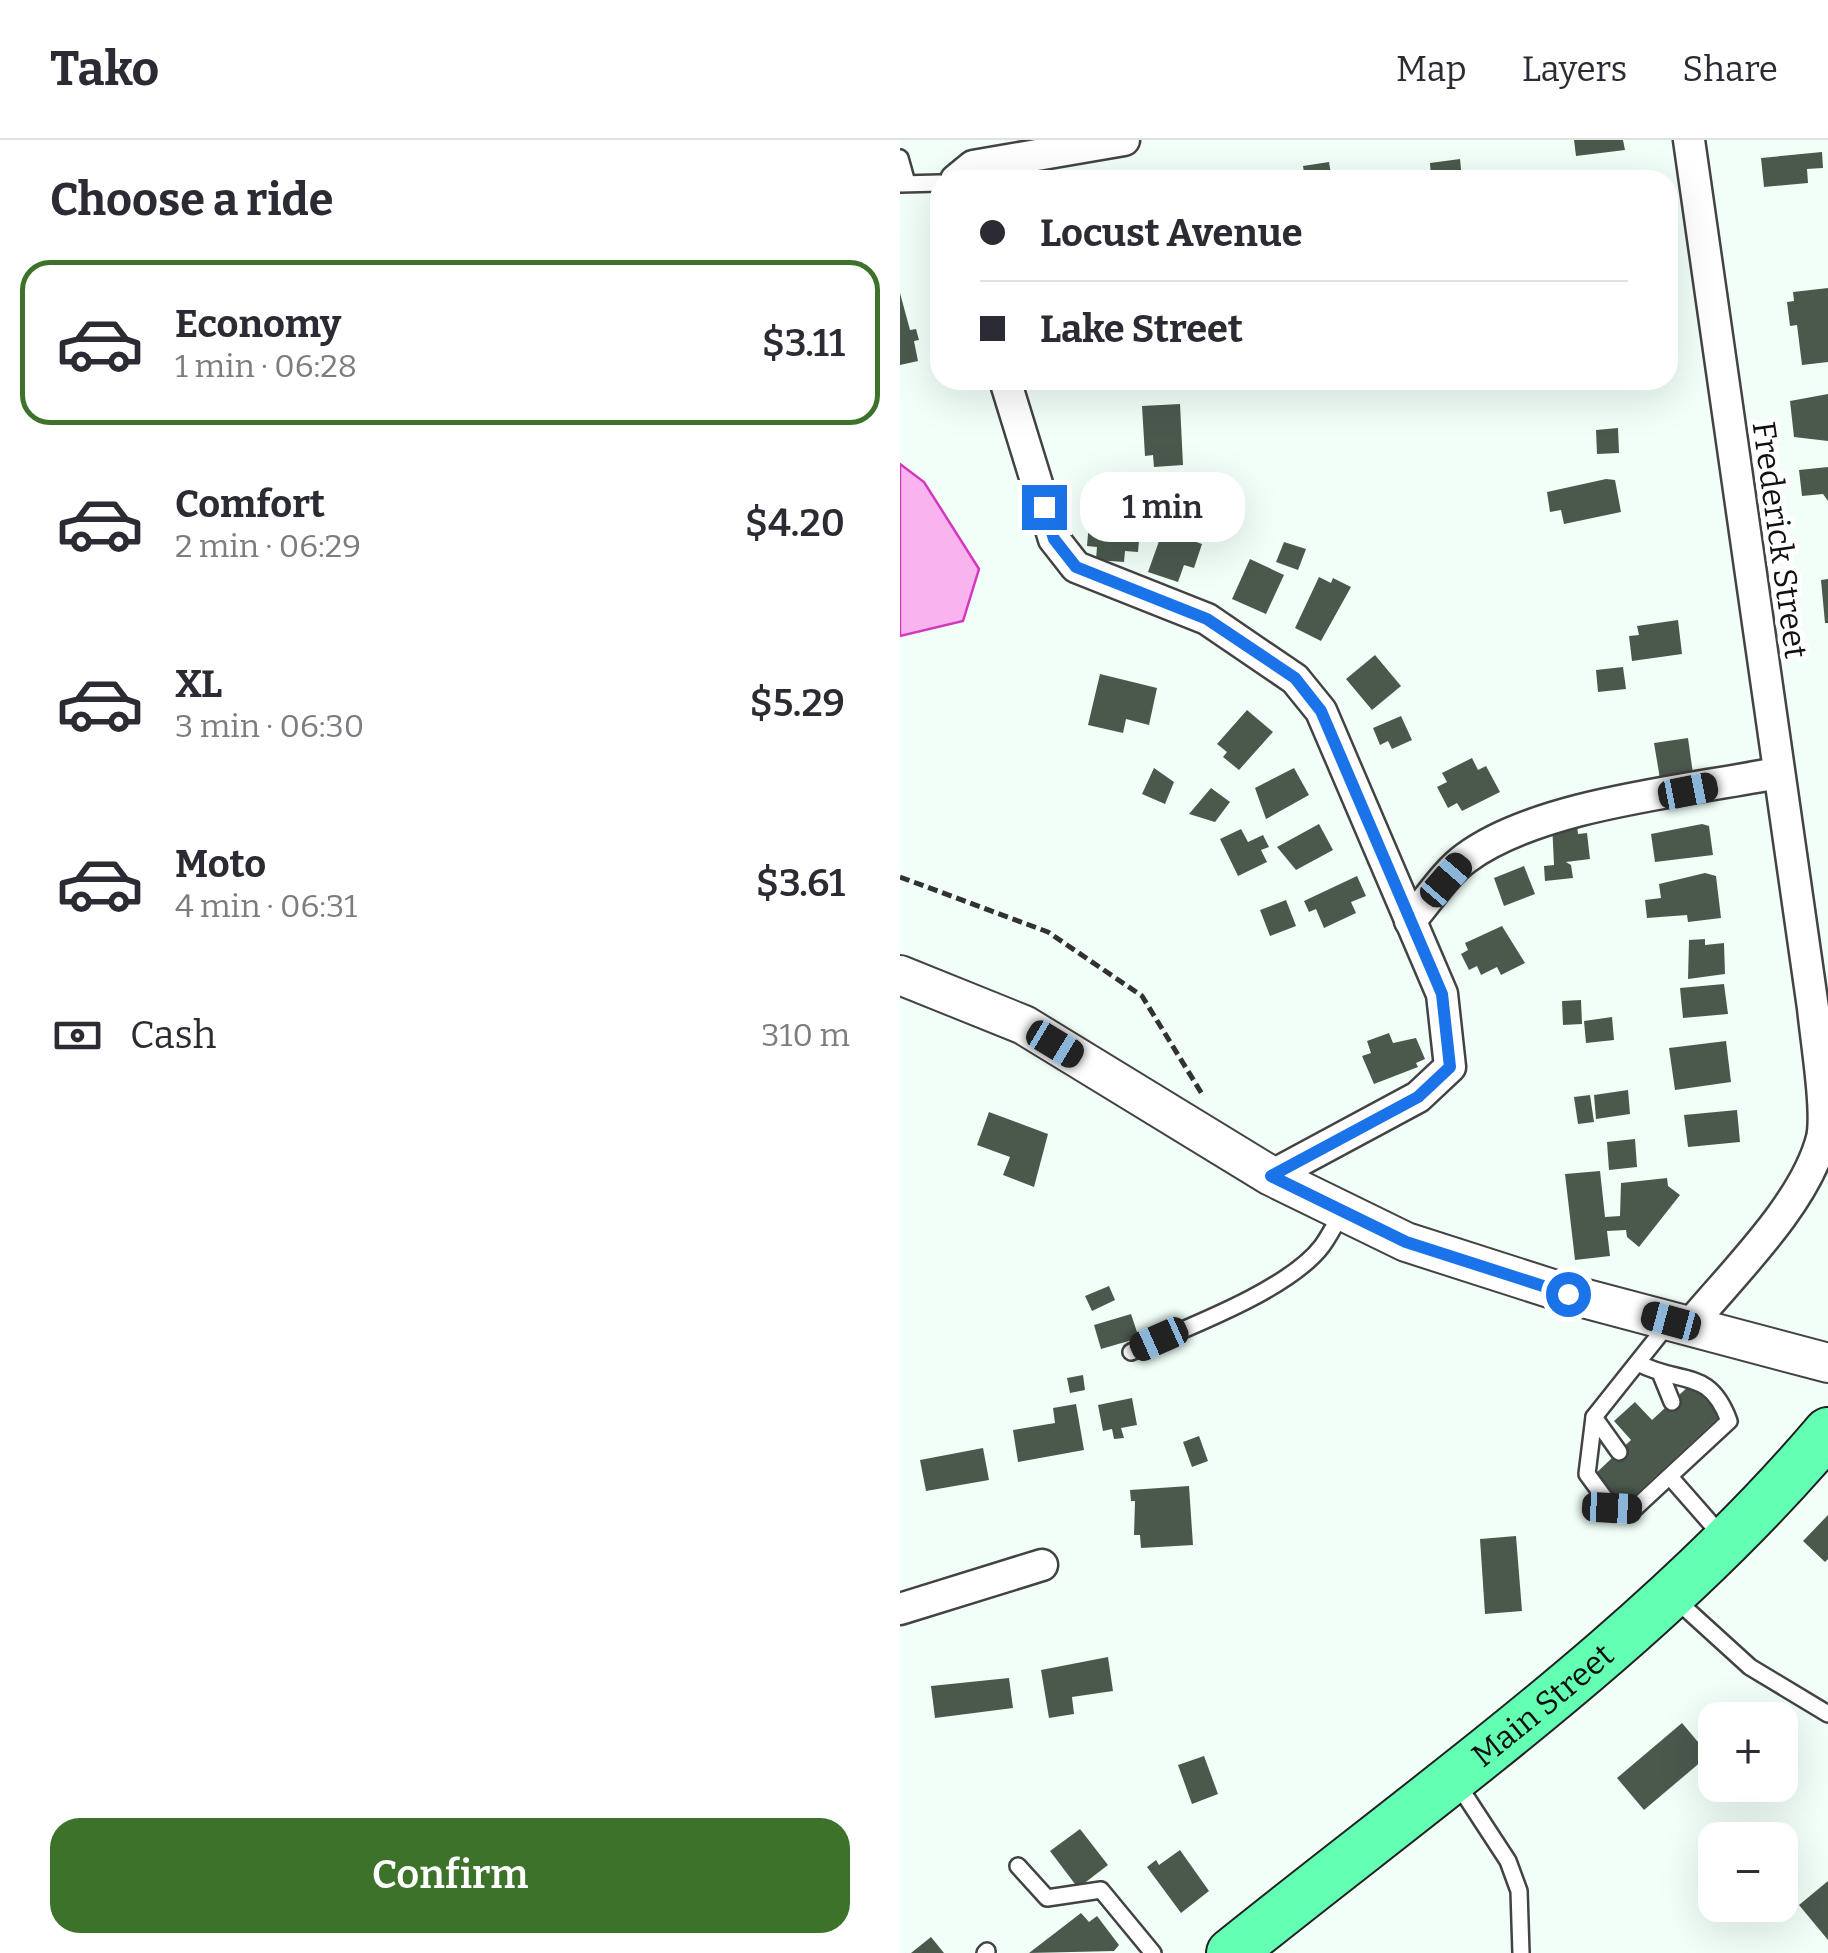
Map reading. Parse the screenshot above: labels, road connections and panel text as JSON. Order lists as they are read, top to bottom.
{
  "streets": {
    "main road": ["Main Street"],
    "street": ["Frederick Street"]
  },
  "page": {
    "header": "Tako",
    "nav": ["Map", "Layers", "Share"],
    "heading": "Choose a ride",
    "banner": ["Locust Avenue", "Lake Street"],
    "list": [
      {
        "name": "Economy",
        "note": "1 min · 06:28",
        "value": "$3.11"
      },
      {
        "name": "Comfort",
        "note": "2 min · 06:29",
        "value": "$4.20"
      },
      {
        "name": "XL",
        "note": "3 min · 06:30",
        "value": "$5.29"
      },
      {
        "name": "Moto",
        "note": "4 min · 06:31",
        "value": "$3.61"
      }
    ],
    "bubble": "1 min",
    "pay": ["Cash", "310 m"],
    "map_buttons": ["+", "−"],
    "buttons": "Confirm"
  }
}
